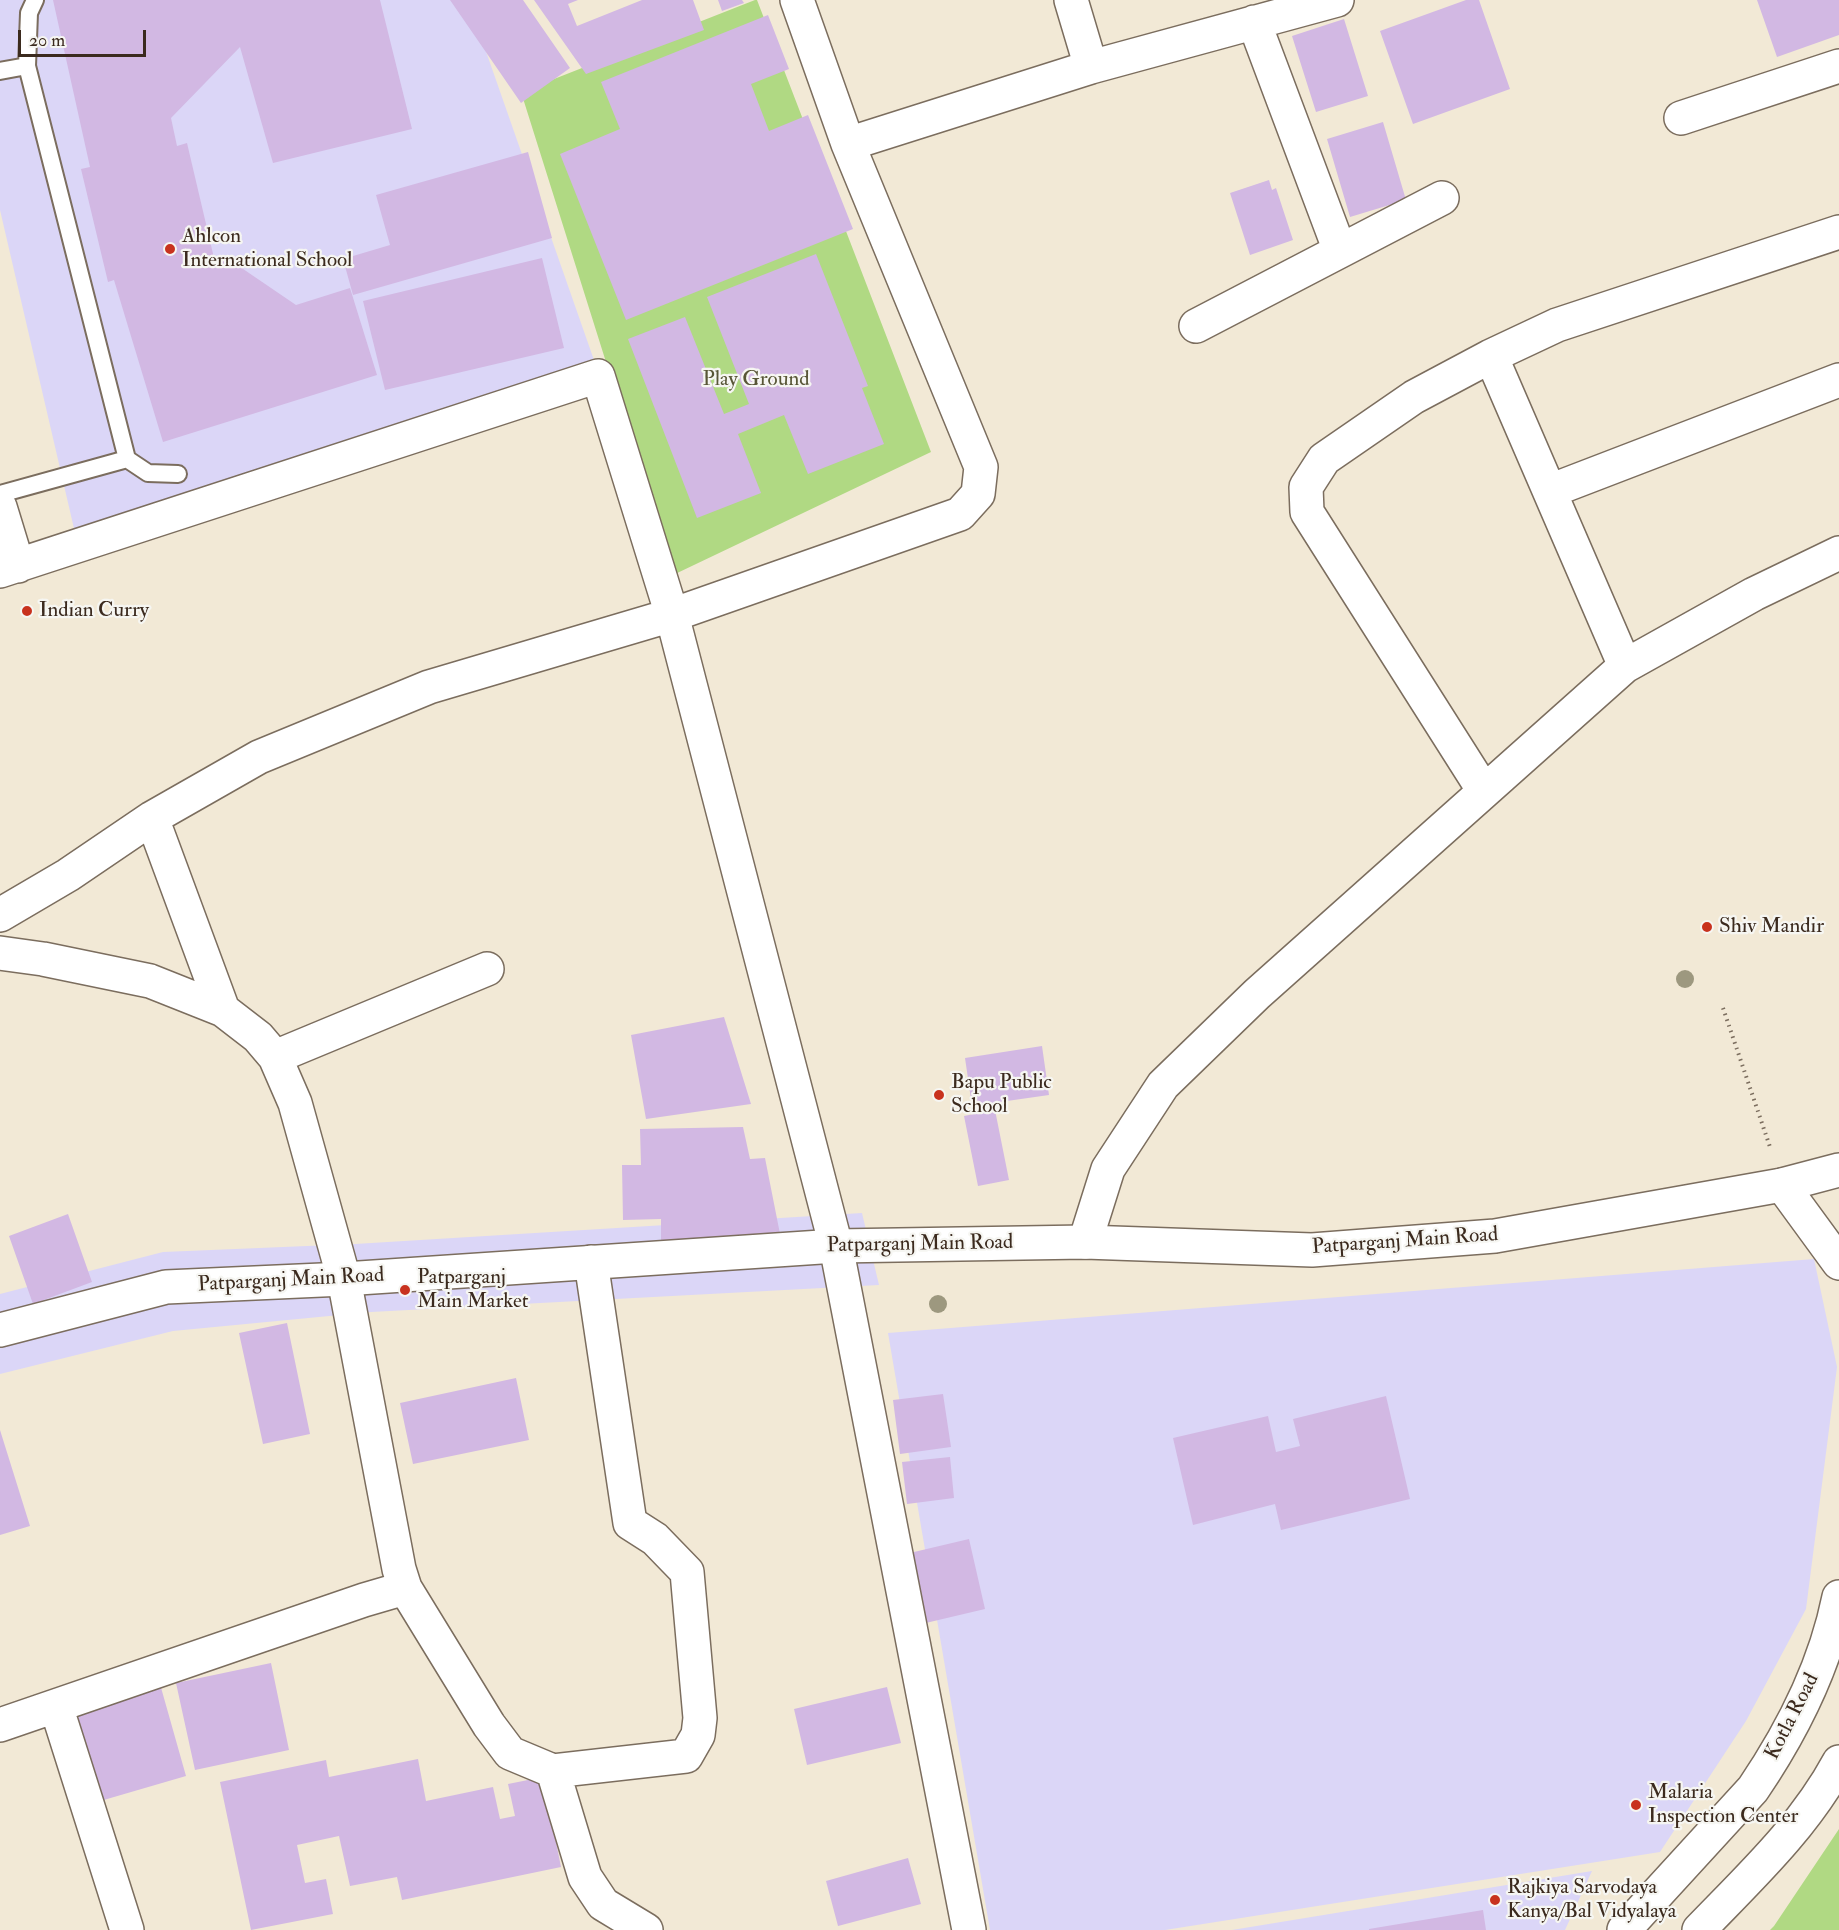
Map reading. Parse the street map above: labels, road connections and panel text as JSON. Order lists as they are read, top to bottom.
{
  "streets": {
    "street": ["Patparganj Main Road", "Kotla Road"]
  },
  "parks": ["Play Ground"],
  "places": [
    "Ahlcon International School",
    "Indian Curry",
    "Shiv Mandir",
    "Bapu Public School",
    "Patparganj Main Market",
    "Malaria Inspection Center",
    "Rajkiya Sarvodaya Kanya/Bal Vidyalaya"
  ],
  "scale_bar": "20 m"
}
